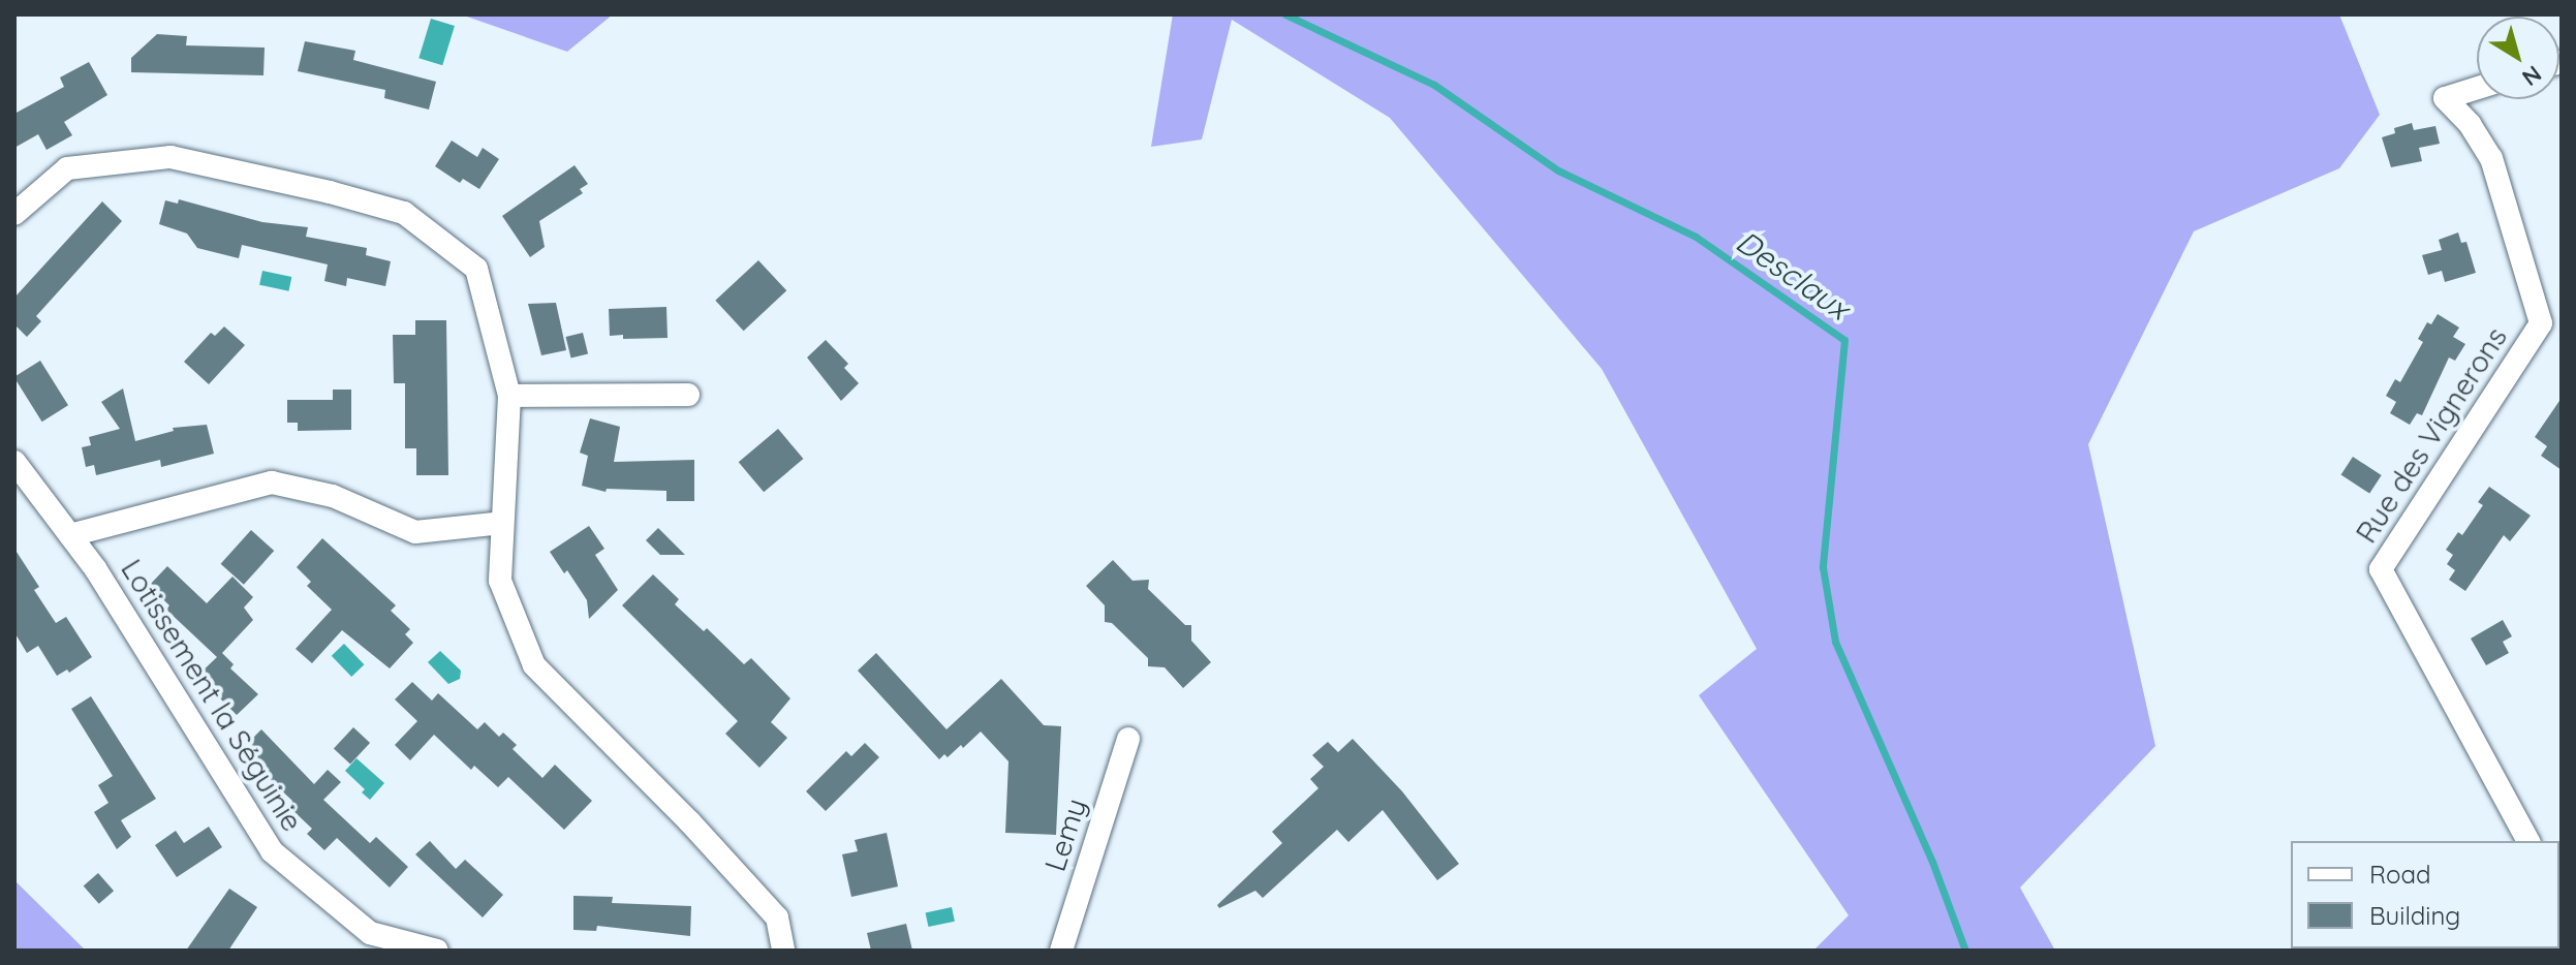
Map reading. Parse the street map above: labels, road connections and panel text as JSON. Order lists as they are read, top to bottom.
{
  "streets": {
    "street": ["Rue des Vignerons", "Lotissement la Séguinie", "Lemy"]
  },
  "water": ["Desclaux"],
  "legend": ["Road", "Building"],
  "north": "bottom right"
}
